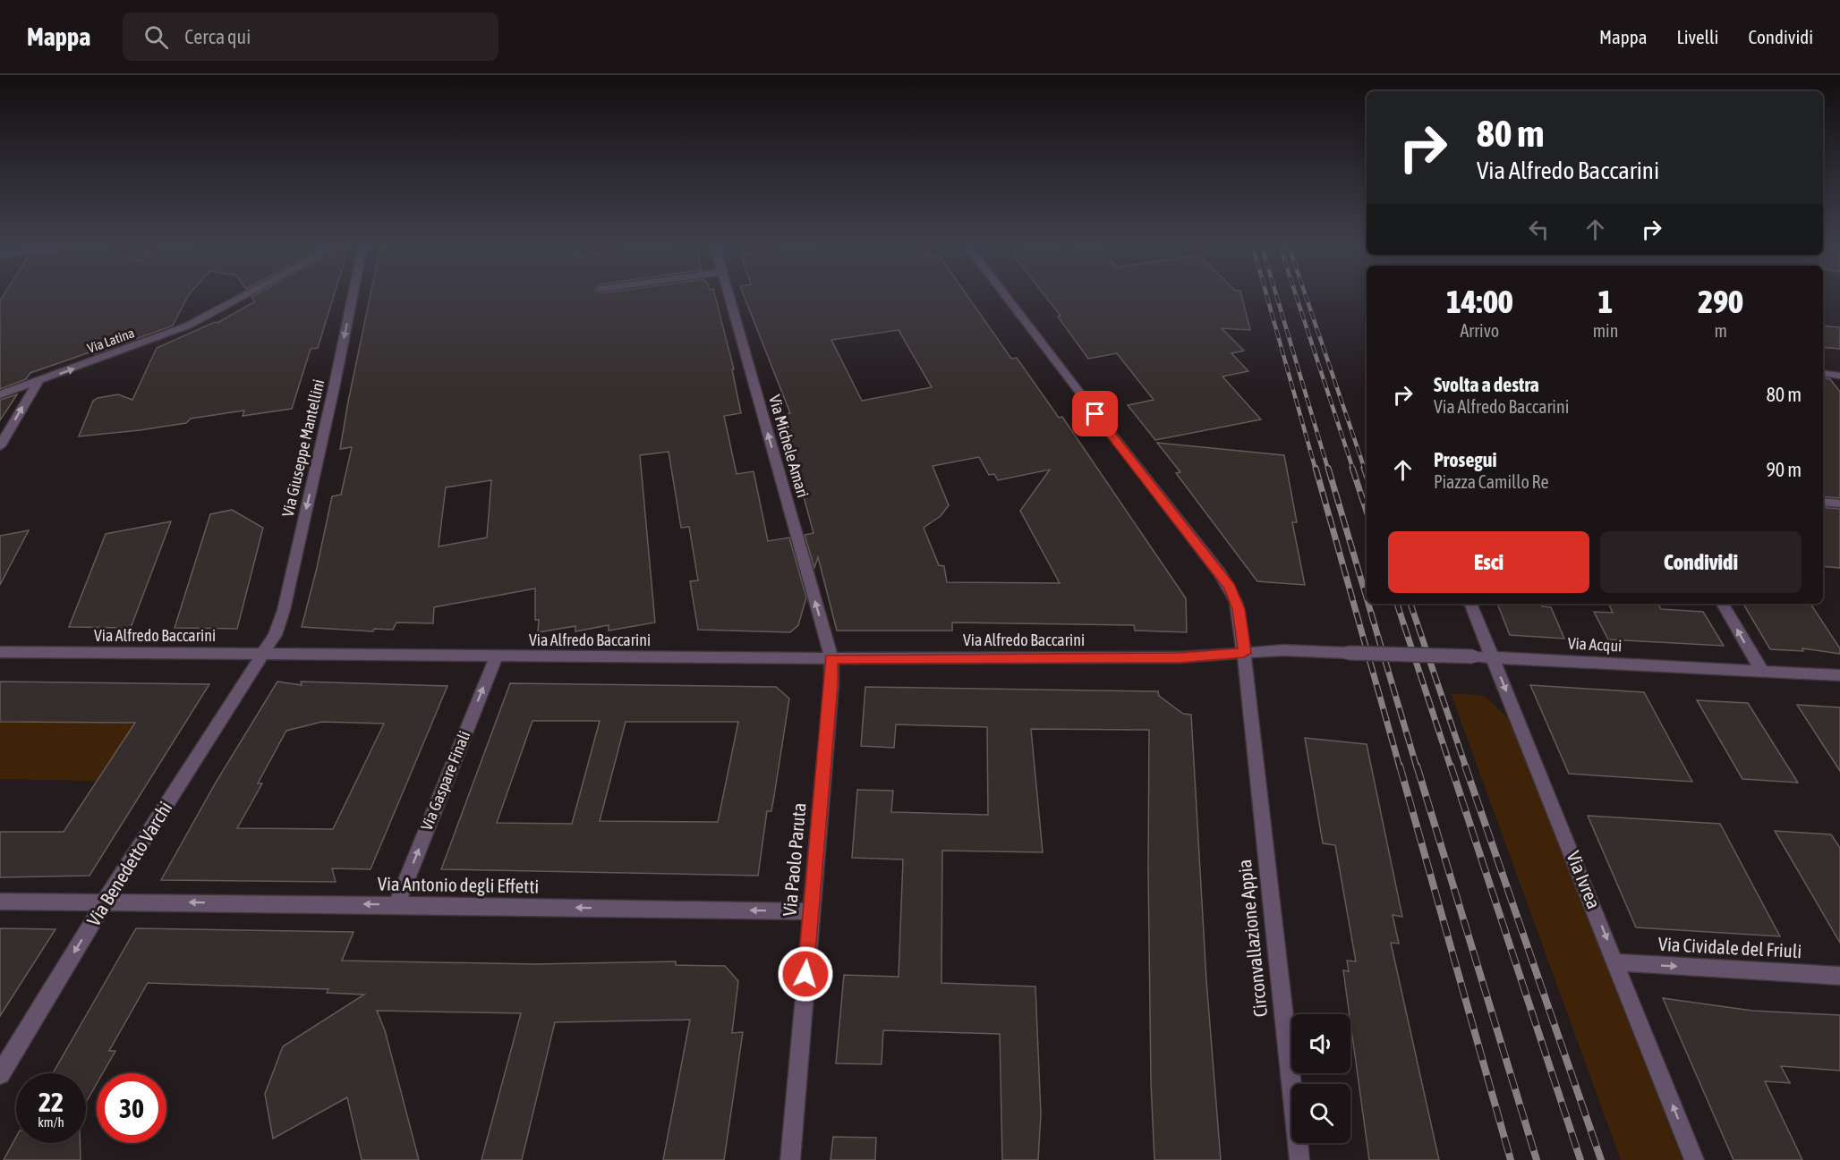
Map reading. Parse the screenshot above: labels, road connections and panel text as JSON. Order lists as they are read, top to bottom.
{
  "streets": {
    "street": [
      "Via Latina",
      "Via Michele Amari",
      "Via Giuseppe Mantellini",
      "Via Alfredo Baccarini",
      "Via Acqui",
      "Via Gaspare Finali",
      "Via Paolo Paruta",
      "Via Benedetto Varchi",
      "Via Ivrea",
      "Via Antonio degli Effetti",
      "Circonvallazione Appia",
      "Via Cividale del Friuli"
    ]
  },
  "crossings": [
    ["Via Michele Amari", "Via Alfredo Baccarini"],
    ["Via Michele Amari", "Via Paolo Paruta"],
    ["Via Giuseppe Mantellini", "Via Alfredo Baccarini"],
    ["Via Giuseppe Mantellini", "Via Benedetto Varchi"],
    ["Via Alfredo Baccarini", "Via Acqui"],
    ["Via Alfredo Baccarini", "Via Gaspare Finali"],
    ["Via Alfredo Baccarini", "Via Paolo Paruta"],
    ["Via Alfredo Baccarini", "Via Benedetto Varchi"],
    ["Via Alfredo Baccarini", "Circonvallazione Appia"],
    ["Via Acqui", "Via Ivrea"],
    ["Via Acqui", "Circonvallazione Appia"],
    ["Via Gaspare Finali", "Via Antonio degli Effetti"],
    ["Via Paolo Paruta", "Via Antonio degli Effetti"],
    ["Via Benedetto Varchi", "Via Antonio degli Effetti"],
    ["Via Ivrea", "Via Cividale del Friuli"]
  ],
  "one_way": [
    "Via Latina",
    "Via Michele Amari",
    "Via Giuseppe Mantellini",
    "Via Gaspare Finali",
    "Via Benedetto Varchi",
    "Via Antonio degli Effetti",
    "Via Cividale del Friuli"
  ],
  "page": {
    "header": "Mappa",
    "search": "Cerca qui",
    "nav": ["Mappa", "Livelli", "Condividi"],
    "turn": ["80 m", "Via Alfredo Baccarini"],
    "eta": [
      "14:00",
      "Arrivo",
      "1",
      "min",
      "290",
      "m"
    ],
    "list": [
      {
        "name": "Svolta a destra",
        "note": "Via Alfredo Baccarini",
        "value": "80 m"
      },
      {
        "name": "Prosegui",
        "note": "Piazza Camillo Re",
        "value": "90 m"
      }
    ],
    "buttons": ["Esci", "Condividi"],
    "speed": "22 km/h",
    "limit": "30"
  }
}
